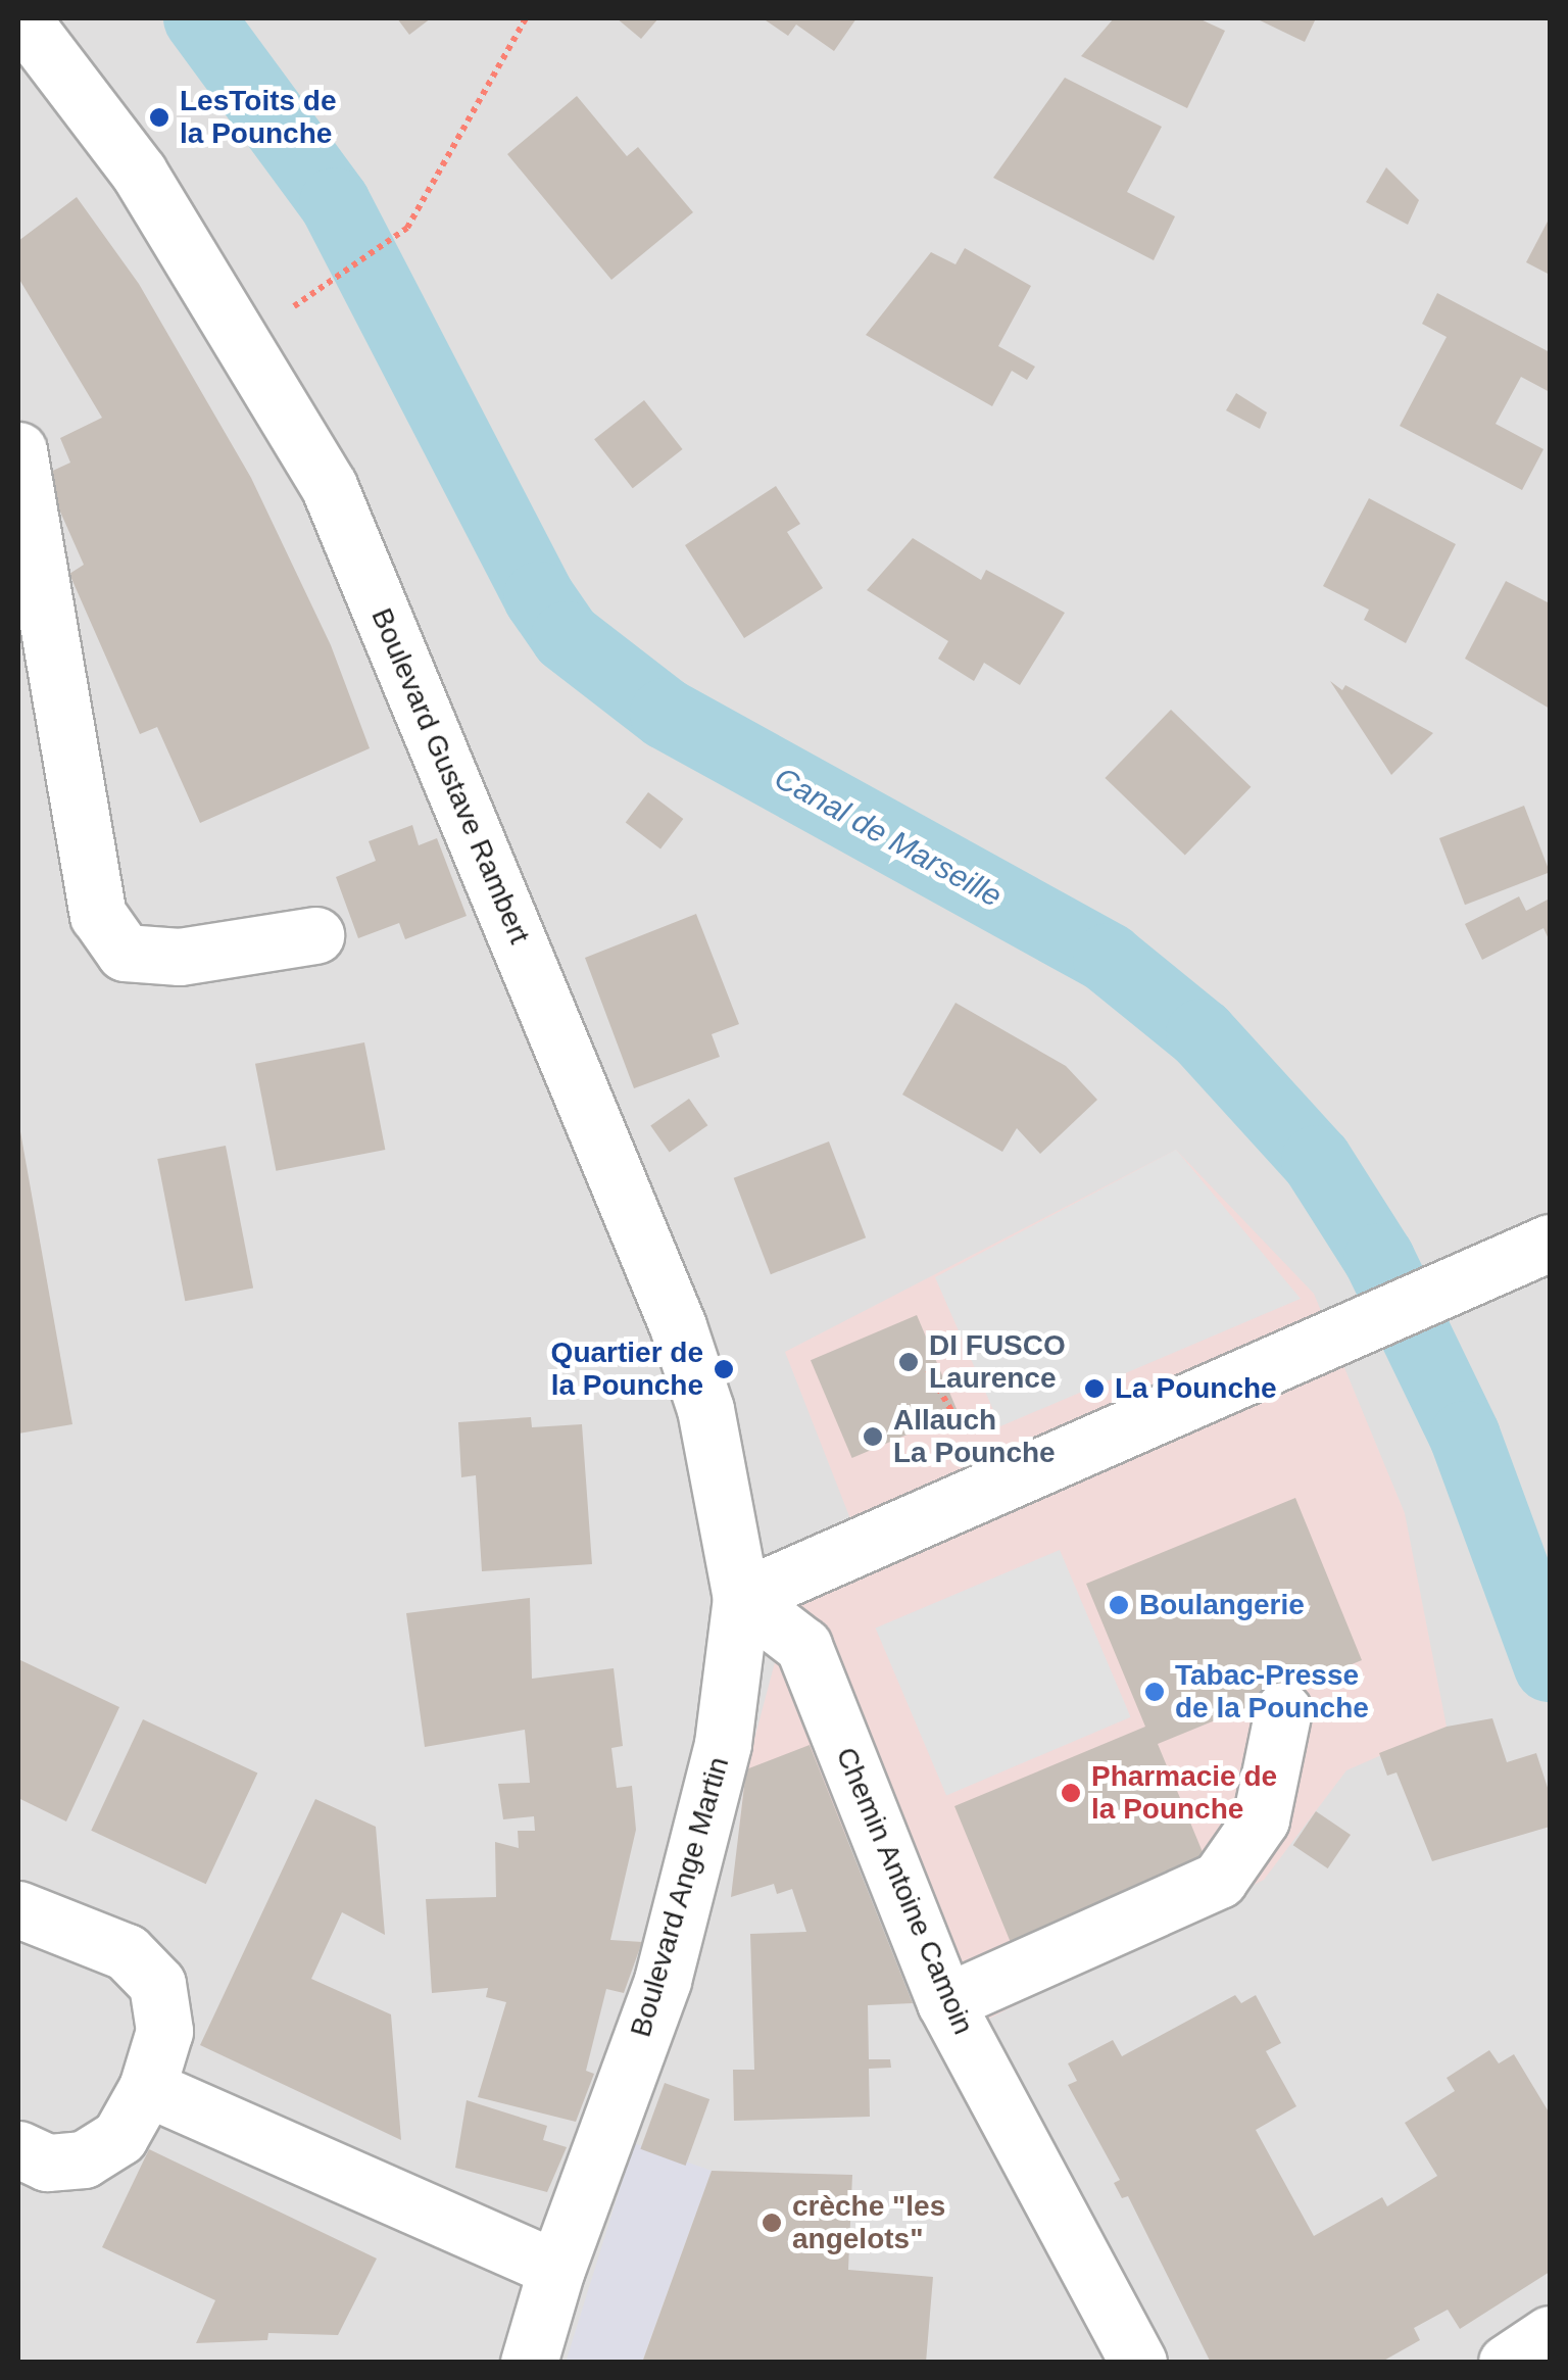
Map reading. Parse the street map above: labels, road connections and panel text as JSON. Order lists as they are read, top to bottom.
{
  "streets": {
    "street": ["Boulevard Gustave Rambert", "Chemin Antoine Camoin", "Boulevard Ange Martin"]
  },
  "crossings": [
    ["Boulevard Gustave Rambert", "Chemin Antoine Camoin"],
    ["Boulevard Gustave Rambert", "Boulevard Ange Martin"],
    ["Chemin Antoine Camoin", "Boulevard Ange Martin"]
  ],
  "water": ["Canal de Marseille"],
  "places": [
    "LesToits de la Pounche",
    "DI FUSCO Laurence",
    "Quartier de la Pounche",
    "La Pounche",
    "Allauch La Pounche",
    "Boulangerie",
    "Tabac-Presse de la Pounche",
    "Pharmacie de la Pounche",
    "crèche \"les angelots\""
  ]
}
